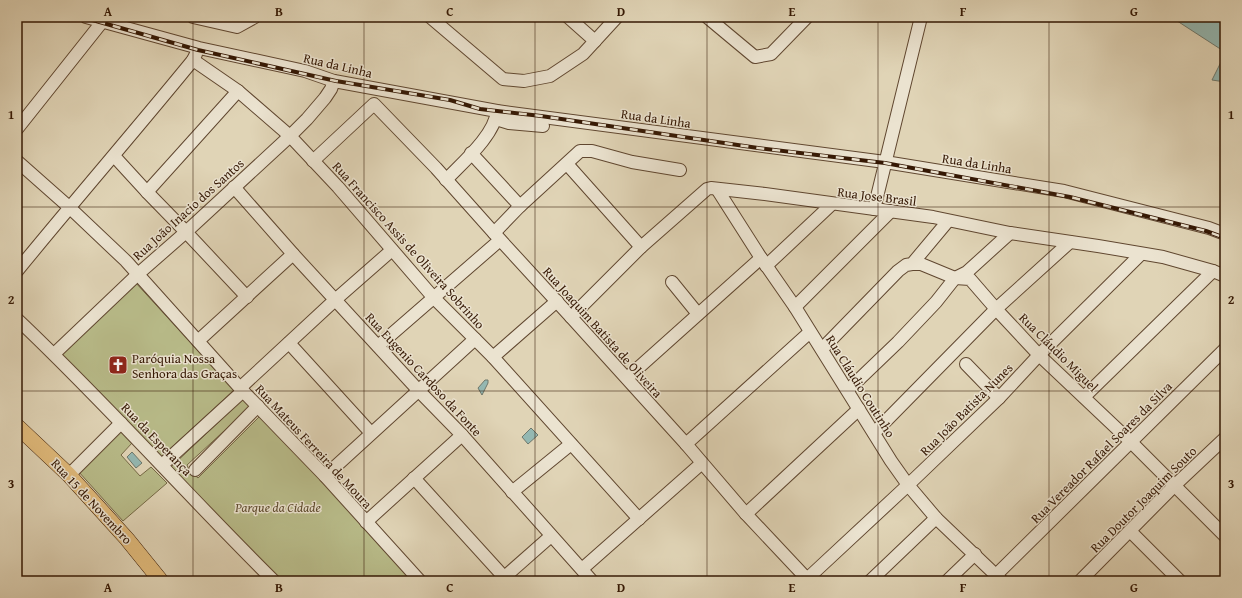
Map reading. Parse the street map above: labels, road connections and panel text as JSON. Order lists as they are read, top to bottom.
{
  "streets": {
    "main road": ["Rua 15 de Novembro"],
    "street": [
      "Rua da Linha",
      "Rua Jose Brasil",
      "Rua João Inacio dos Santos",
      "Rua Francisco Assis de Oliveira Sobrinho",
      "Rua Joaquim Batista de Oliveira",
      "Rua Cláudio Miguel",
      "Rua Eugenio Cardoso da Fonte",
      "Rua Cláudio Coutinho",
      "Rua João Batista Nunes",
      "Rua da Esperança",
      "Rua Mateus Ferreira de Moura",
      "Rua Vereador Rafael Soares da Silva",
      "Rua Doutor Joaquim Souto"
    ]
  },
  "crossings": [
    ["Rua da Linha", "Rua João Inacio dos Santos"],
    ["Rua Jose Brasil", "Rua Joaquim Batista de Oliveira"],
    ["Rua Jose Brasil", "Rua Cláudio Coutinho"],
    ["Rua Jose Brasil", "Rua João Batista Nunes"],
    ["Rua João Inacio dos Santos", "Rua Francisco Assis de Oliveira Sobrinho"],
    ["Rua João Inacio dos Santos", "Rua Eugenio Cardoso da Fonte"],
    ["Rua João Inacio dos Santos", "Rua da Esperança"],
    ["Rua João Inacio dos Santos", "Rua Mateus Ferreira de Moura"],
    ["Rua Francisco Assis de Oliveira Sobrinho", "Rua Joaquim Batista de Oliveira"],
    ["Rua Joaquim Batista de Oliveira", "Rua João Batista Nunes"],
    ["Rua Cláudio Miguel", "Rua João Batista Nunes"],
    ["Rua Cláudio Miguel", "Rua Vereador Rafael Soares da Silva"],
    ["Rua Cláudio Miguel", "Rua Doutor Joaquim Souto"],
    ["Rua Cláudio Coutinho", "Rua João Batista Nunes"],
    ["Rua Cláudio Coutinho", "Rua Vereador Rafael Soares da Silva"]
  ],
  "parks": ["Parque da Cidade"],
  "places": {
    "church": ["Paróquia Nossa Senhora das Graças"]
  },
  "grid": {
    "columns": [
      "A",
      "B",
      "C",
      "D",
      "E",
      "F",
      "G"
    ],
    "rows": ["1", "2", "3"]
  }
}
